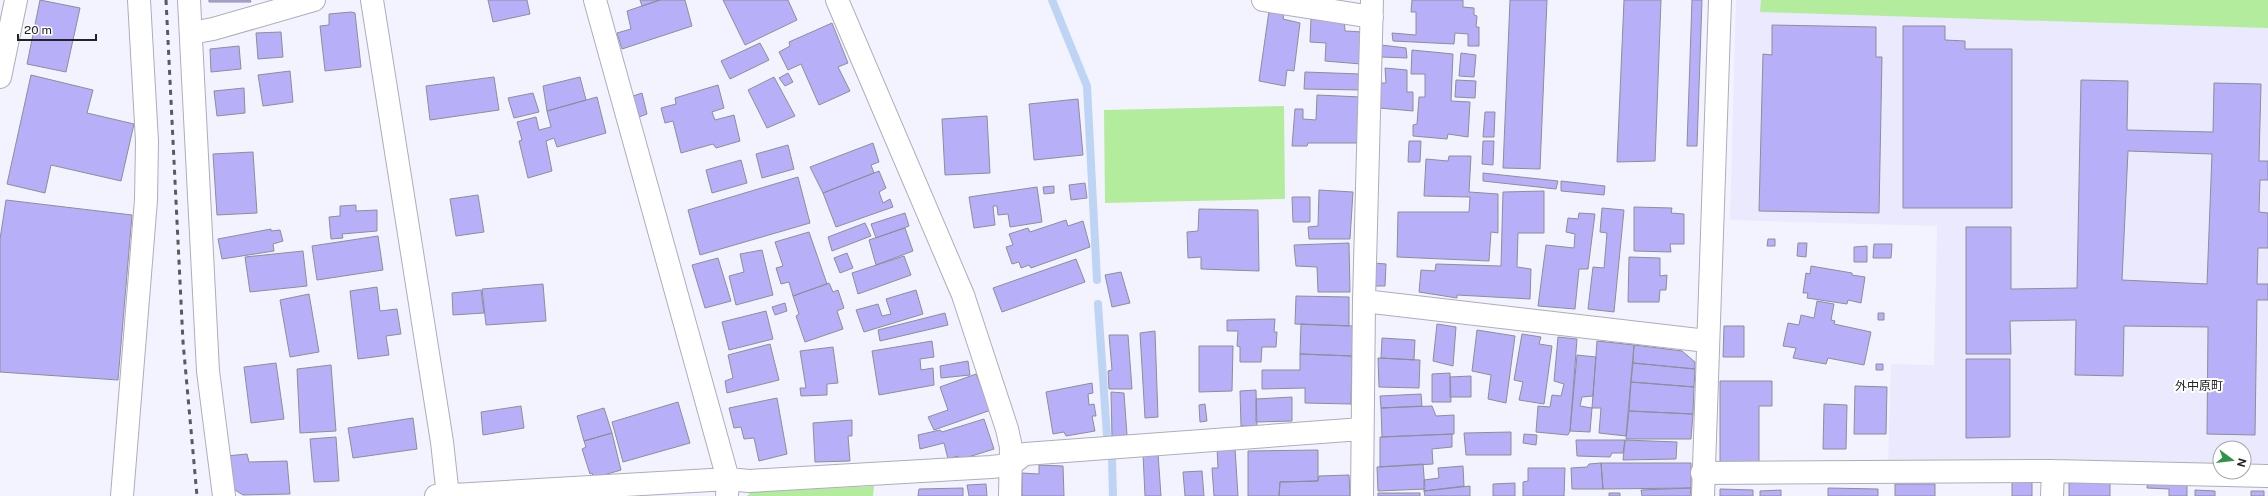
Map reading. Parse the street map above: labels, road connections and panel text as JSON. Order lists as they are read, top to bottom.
{
  "districts": ["外中原町"],
  "scale_bar": "20 m",
  "north": "right"
}
